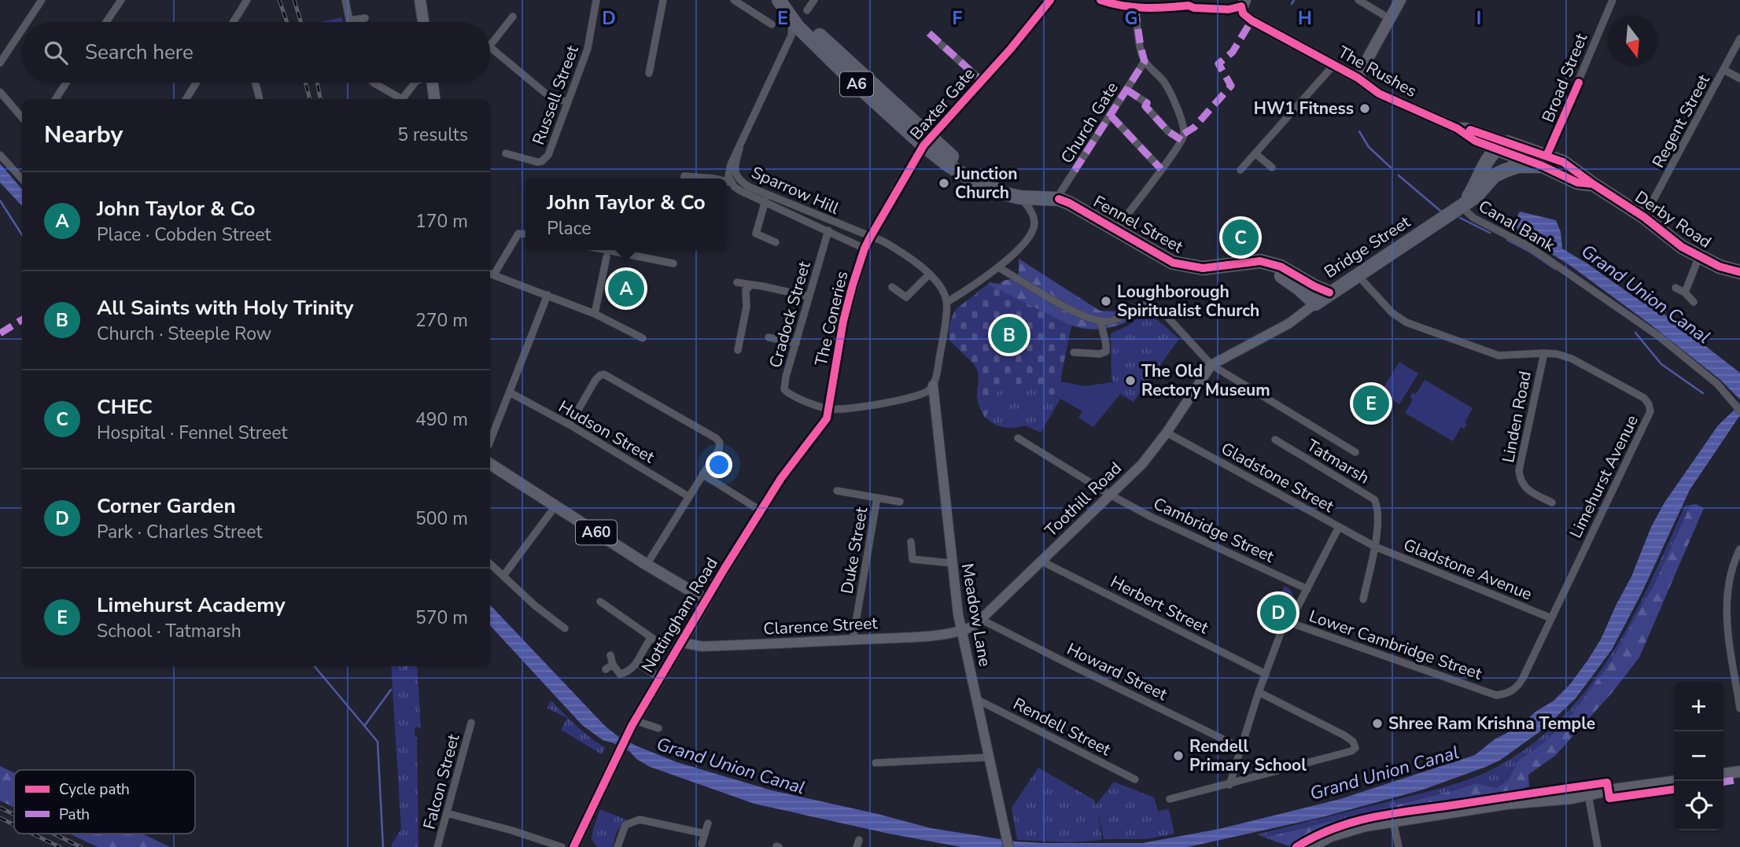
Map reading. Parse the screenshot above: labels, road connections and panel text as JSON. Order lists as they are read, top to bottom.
{
  "streets": {
    "highway": [
      "A6",
      "Derby Road",
      "Fennel Street",
      "Bridge Street"
    ],
    "main road": ["The Rushes", "A60", "Nottingham Road"],
    "street": [
      "Broad Street",
      "Russell Street",
      "Baxter Gate",
      "Regent Street",
      "Church Gate",
      "Sparrow Hill",
      "Canal Bank",
      "Cradock Street",
      "The Coneries",
      "Linden Road",
      "Hudson Street",
      "Tatmarsh",
      "Limehurst Avenue",
      "Gladstone Street",
      "Toothill Road",
      "Cambridge Street",
      "Duke Street",
      "Gladstone Avenue",
      "Herbert Street",
      "Meadow Lane",
      "Clarence Street",
      "Lower Cambridge Street",
      "Howard Street",
      "Rendell Street",
      "Falcon Street"
    ]
  },
  "crossings": [
    ["The Rushes", "Bridge Street"],
    ["Broad Street", "Derby Road"],
    ["Broad Street", "Bridge Street"],
    ["A6", "Baxter Gate"],
    ["A6", "Church Gate"],
    ["A6", "Fennel Street"],
    ["Baxter Gate", "Sparrow Hill"],
    ["Baxter Gate", "The Coneries"],
    ["Regent Street", "Derby Road"],
    ["Church Gate", "Fennel Street"],
    ["Sparrow Hill", "Cradock Street"],
    ["Sparrow Hill", "The Coneries"],
    ["Derby Road", "Bridge Street"],
    ["Fennel Street", "Bridge Street"],
    ["Canal Bank", "Bridge Street"],
    ["Bridge Street", "Tatmarsh"],
    ["Bridge Street", "Limehurst Avenue"],
    ["Bridge Street", "Toothill Road"],
    ["Cradock Street", "The Coneries"],
    ["Cradock Street", "Nottingham Road"],
    ["The Coneries", "Nottingham Road"],
    ["Linden Road", "Limehurst Avenue"],
    ["Tatmarsh", "Gladstone Street"],
    ["Tatmarsh", "Toothill Road"],
    ["Tatmarsh", "Gladstone Avenue"],
    ["Limehurst Avenue", "Gladstone Avenue"],
    ["Limehurst Avenue", "Lower Cambridge Street"],
    ["Gladstone Street", "Toothill Road"],
    ["Gladstone Street", "Gladstone Avenue"],
    ["Toothill Road", "Cambridge Street"],
    ["Toothill Road", "Herbert Street"],
    ["Toothill Road", "Meadow Lane"],
    ["Toothill Road", "Clarence Street"],
    ["Toothill Road", "Howard Street"],
    ["A60", "Nottingham Road"],
    ["Duke Street", "Clarence Street"],
    ["Nottingham Road", "Clarence Street"],
    ["Meadow Lane", "Clarence Street"],
    ["Meadow Lane", "Rendell Street"]
  ],
  "water": ["Grand Union Canal"],
  "places": [
    "HW1 Fitness",
    "Junction Church",
    "Loughborough Spiritualist Church",
    "The Old Rectory Museum",
    "Shree Ram Krishna Temple",
    "Rendell Primary School"
  ],
  "legend": ["Cycle path", "Path"],
  "north": "bottom",
  "page": {
    "search": "Search here",
    "heading": ["Nearby", "5 results"],
    "list": [
      {
        "mark": "A",
        "name": "John Taylor & Co",
        "note": "Place · Cobden Street",
        "value": "170 m"
      },
      {
        "mark": "B",
        "name": "All Saints with Holy Trinity",
        "note": "Church · Steeple Row",
        "value": "270 m"
      },
      {
        "mark": "C",
        "name": "CHEC",
        "note": "Hospital · Fennel Street",
        "value": "490 m"
      },
      {
        "mark": "D",
        "name": "Corner Garden",
        "note": "Park · Charles Street",
        "value": "500 m"
      },
      {
        "mark": "E",
        "name": "Limehurst Academy",
        "note": "School · Tatmarsh",
        "value": "570 m"
      }
    ],
    "popup": ["John Taylor & Co", "Place"],
    "pins": [
      "C",
      "A",
      "B",
      "E",
      "D"
    ],
    "map_buttons": ["+", "−"]
  },
  "grid": {
    "columns": [
      "D",
      "E",
      "F",
      "G",
      "H",
      "I"
    ]
  }
}
